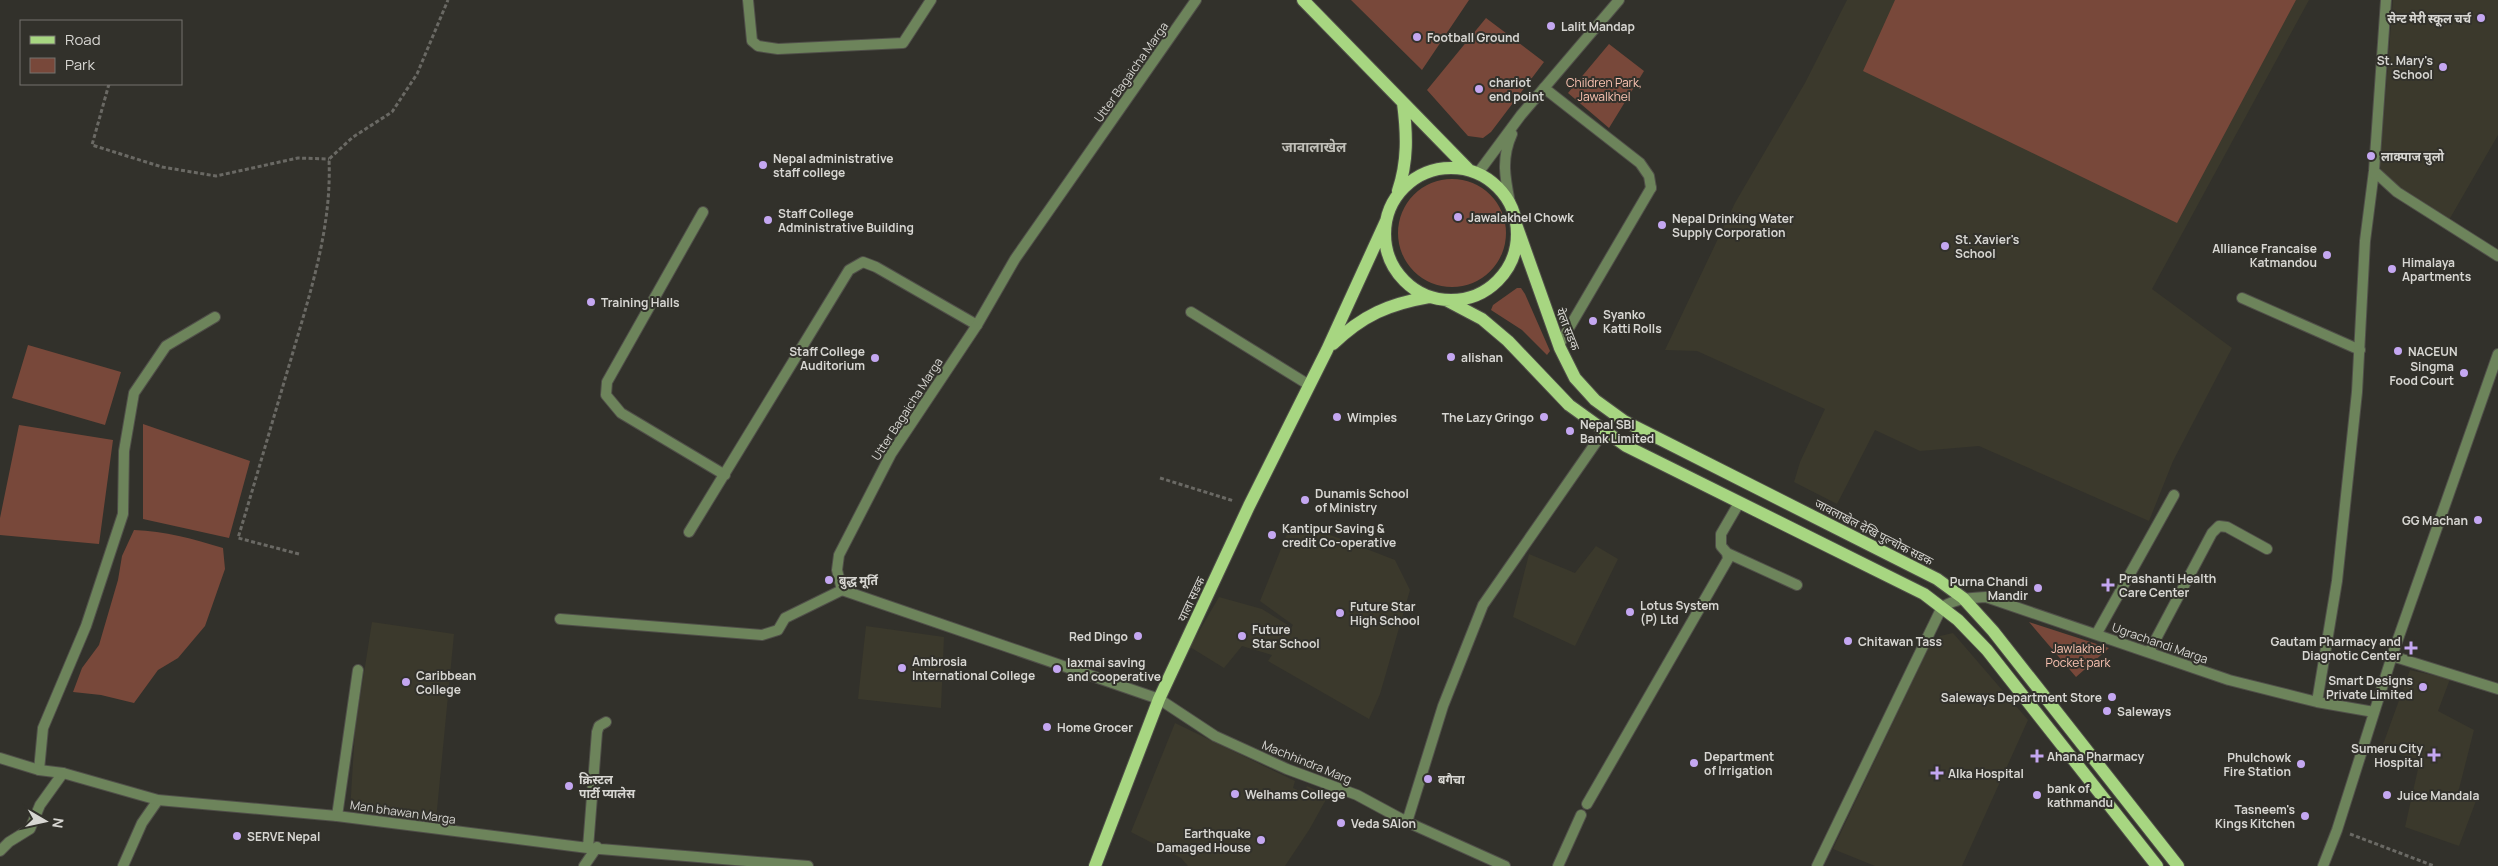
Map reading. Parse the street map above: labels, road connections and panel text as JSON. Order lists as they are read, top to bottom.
{
  "streets": {
    "main road": ["येला सडक", "जावलाखेल देखि पुल्चोक सडक", "याला सडक"],
    "street": [
      "Utter Bagaicha Marga",
      "Ugrachandi Marga",
      "Machhindra Marg",
      "Man bhawan Marga"
    ]
  },
  "crossings": [
    ["येला सडक", "जावलाखेल देखि पुल्चोक सडक"],
    ["येला सडक", "याला सडक"],
    ["जावलाखेल देखि पुल्चोक सडक", "Ugrachandi Marga"],
    ["याला सडक", "Machhindra Marg"]
  ],
  "districts": ["जावालाखेल"],
  "parks": ["Children Park, Jawalkhel", "Jawlakhel Pocket park"],
  "places": {
    "other": [
      "सेन्ट मेरी स्कूल चर्च",
      "Lalit Mandap",
      "Football Ground",
      "St. Mary's School",
      "chariot end point",
      "लाक्पाज चुलो",
      "Nepal administrative staff college",
      "Jawalakhel Chowk",
      "Staff College Administrative Building",
      "Nepal Drinking Water Supply Corporation",
      "St. Xavier's School",
      "Alliance Francaise Katmandou",
      "Himalaya Apartments",
      "Training Halls",
      "Syanko Katti Rolls",
      "NACEUN",
      "alishan",
      "Staff College Auditorium",
      "Singma Food Court",
      "Wimpies",
      "The Lazy Gringo",
      "Nepal SBI Bank Limited",
      "Dunamis School of Ministry",
      "GG Machan",
      "Kantipur Saving & credit Co-operative",
      "बुद्ध मूर्ति",
      "Purna Chandi Mandir",
      "Lotus System (P) Ltd",
      "Future Star High School",
      "Red Dingo",
      "Future Star School",
      "Chitawan Tass",
      "Ambrosia International College",
      "laxmai saving and cooperative",
      "Caribbean College",
      "Smart Designs Private Limited",
      "Saleways Department Store",
      "Saleways",
      "Home Grocer",
      "Department of Irrigation",
      "Phulchowk Fire Station",
      "बगैचा",
      "क्रिस्टल पार्टी प्यालेस",
      "Welhams College",
      "bank of kathmandu",
      "Juice Mandala",
      "Tasneem's Kings Kitchen",
      "Veda SAlon",
      "SERVE Nepal",
      "Earthquake Damaged House"
    ],
    "health": [
      "Prashanti Health Care Center",
      "Gautam Pharmacy and Diagnotic Center",
      "Sumeru City Hospital",
      "Ahana Pharmacy",
      "Alka Hospital"
    ]
  },
  "legend": ["Road", "Park"],
  "north": "right"
}
